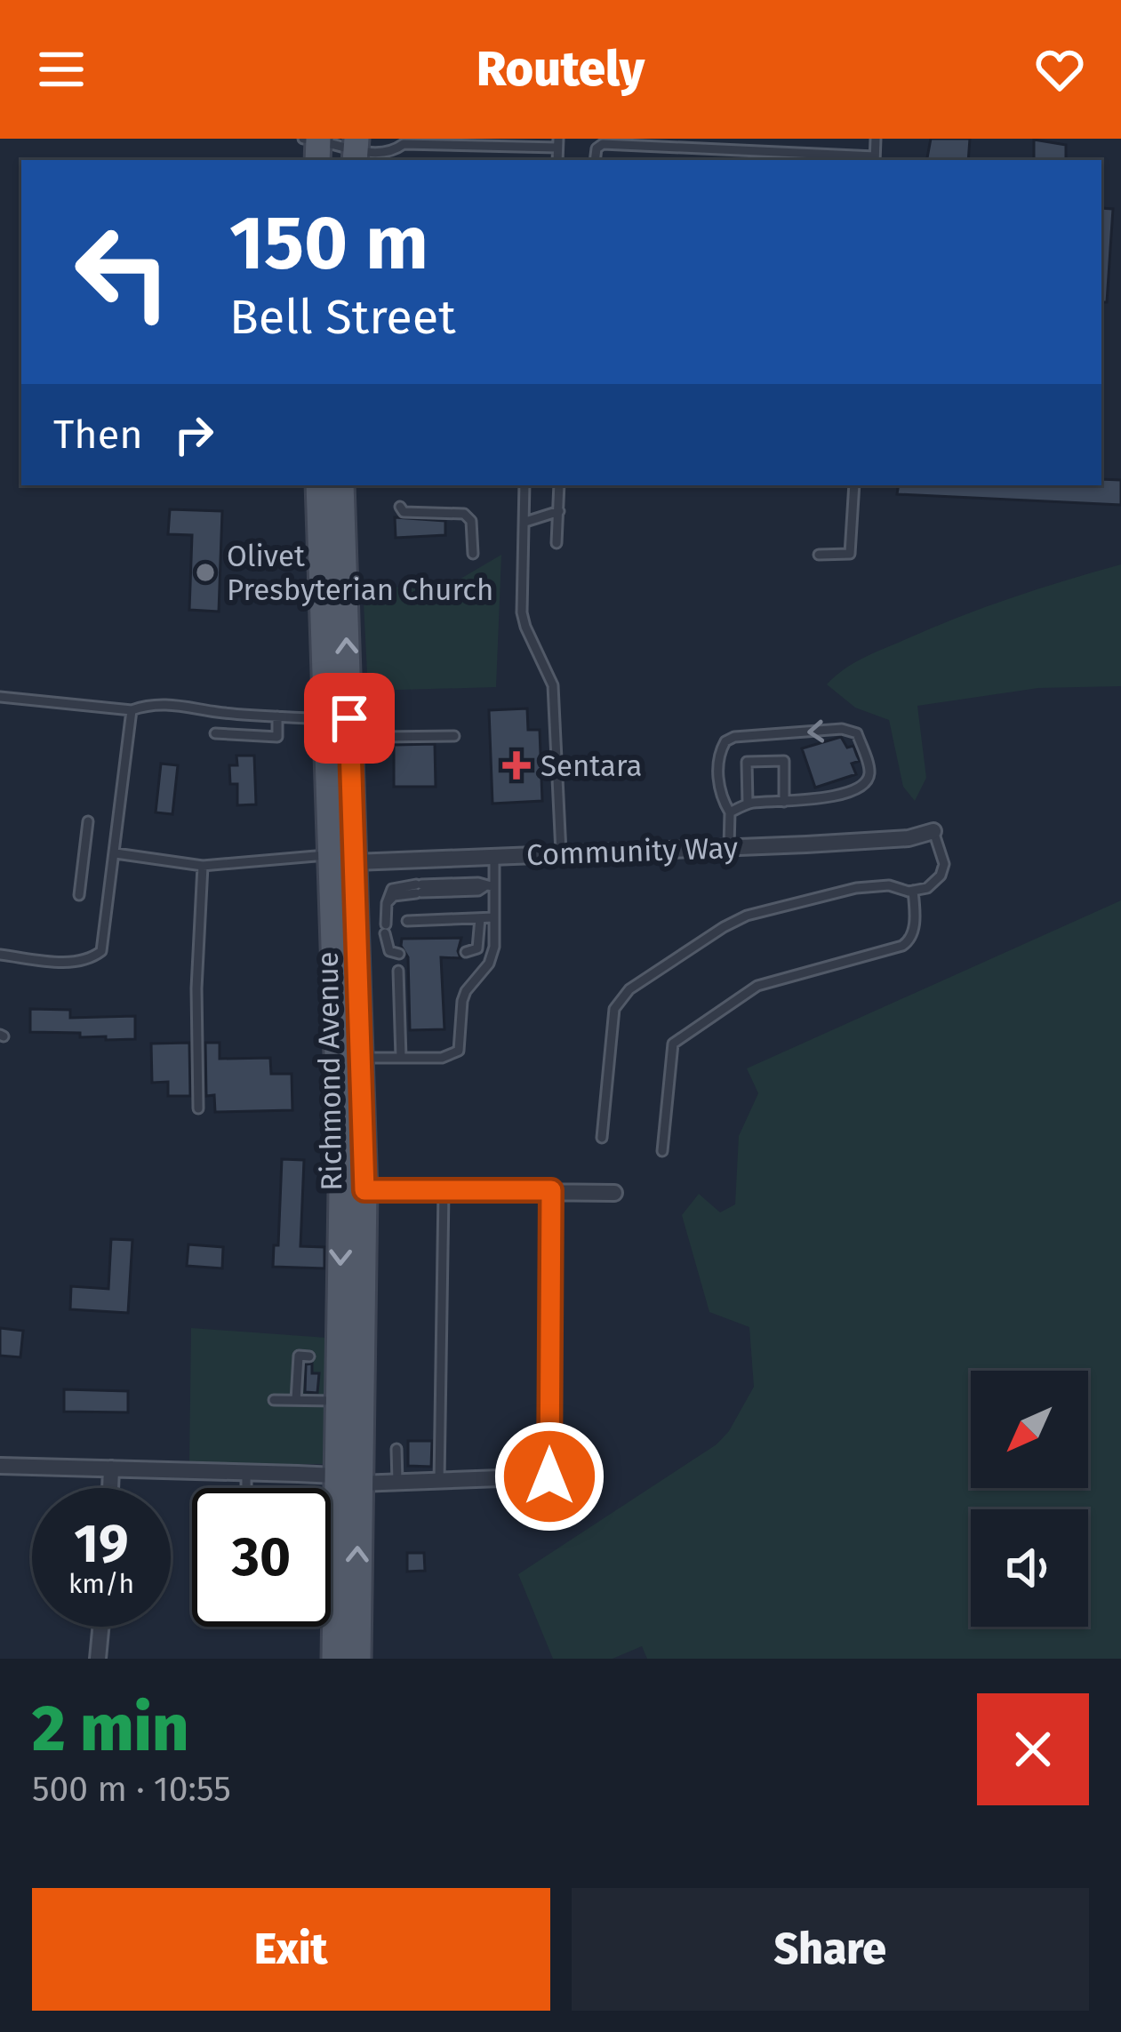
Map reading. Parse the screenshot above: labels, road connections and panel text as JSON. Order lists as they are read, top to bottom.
{
  "streets": {
    "main road": ["Richmond Avenue"],
    "street": ["Community Way"]
  },
  "crossings": [
    ["Community Way", "Richmond Avenue"]
  ],
  "places": {
    "other": ["Olivet Presbyterian Church"],
    "health": ["Sentara"]
  },
  "north": "bottom left",
  "page": {
    "header": "Routely",
    "turn": ["150 m", "Bell Street"],
    "then": "Then",
    "speed": "19 km/h",
    "limit": "30",
    "heading": ["2 min", "500 m · 10:55"],
    "buttons": ["Exit", "Share"]
  }
}
